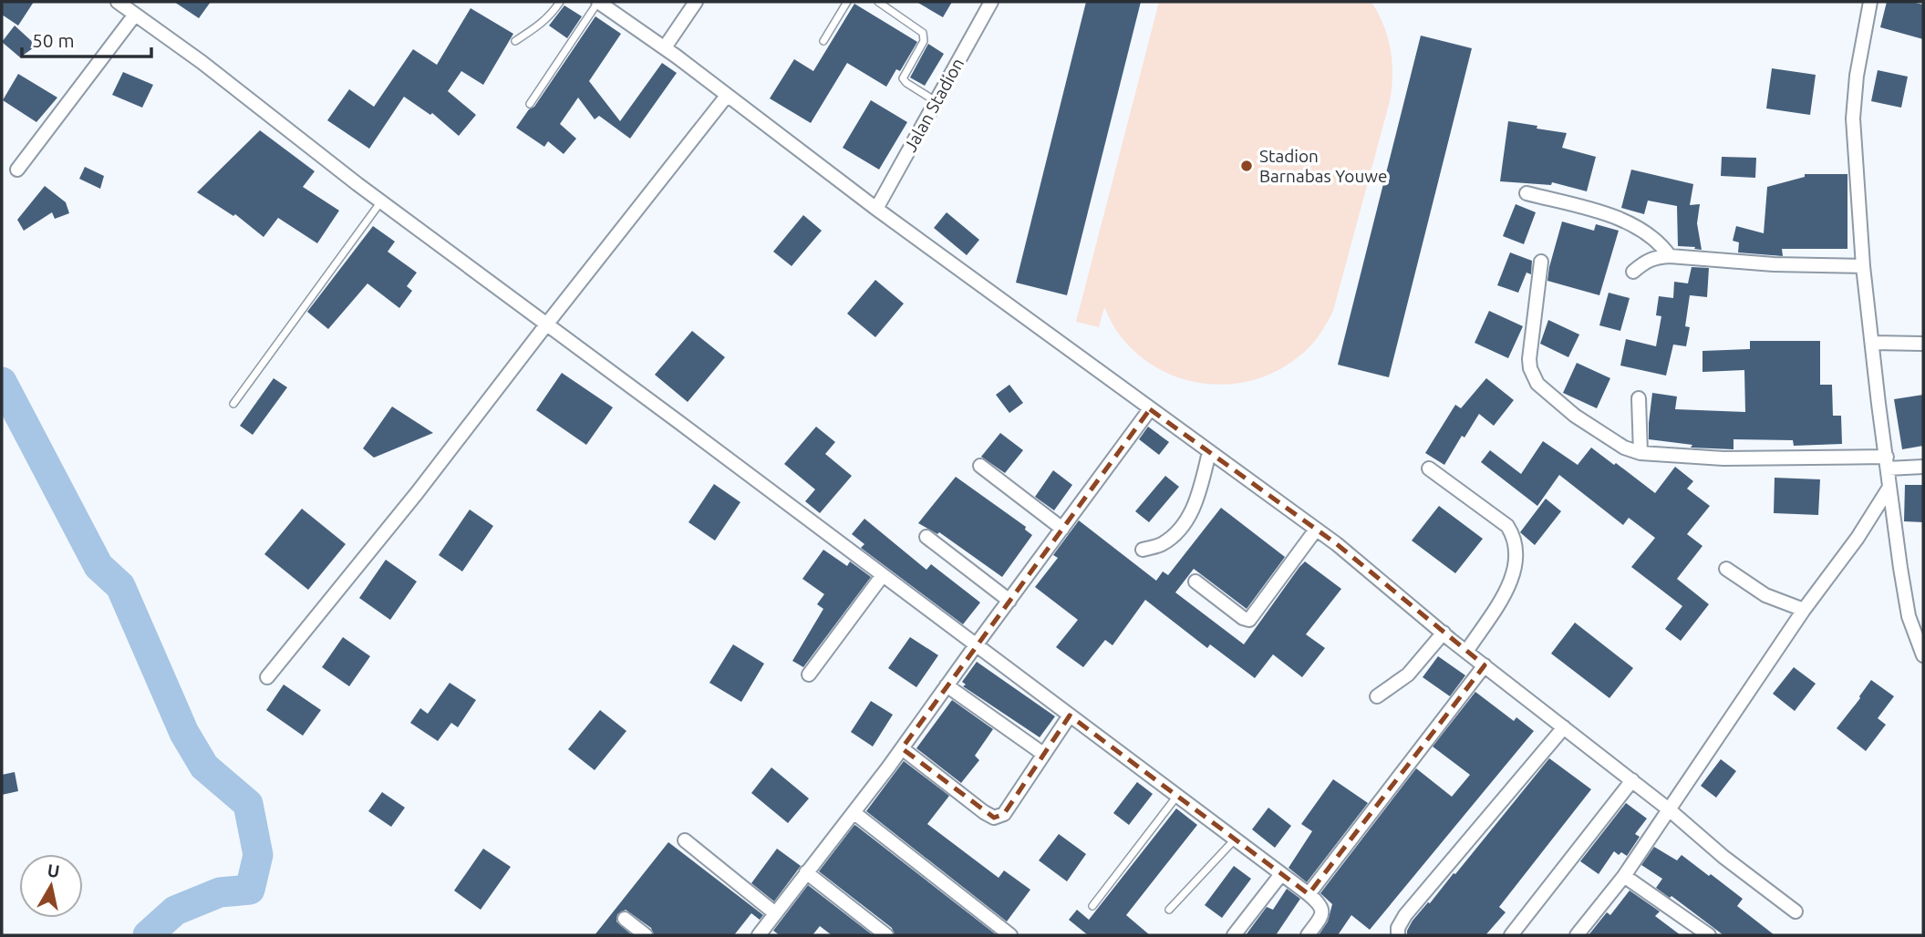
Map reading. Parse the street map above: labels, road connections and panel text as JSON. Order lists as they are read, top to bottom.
{
  "streets": {
    "street": ["Jalan Stadion"]
  },
  "places": ["Stadion Barnabas Youwe"],
  "scale_bar": "50 m",
  "north": "top"
}
